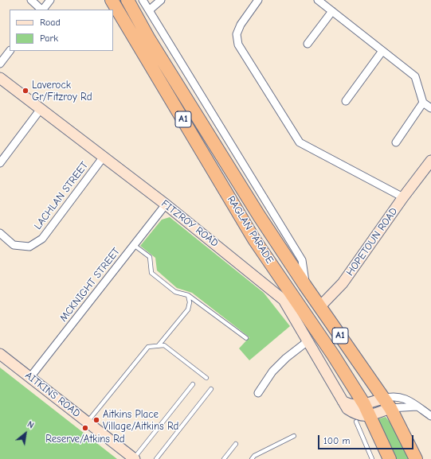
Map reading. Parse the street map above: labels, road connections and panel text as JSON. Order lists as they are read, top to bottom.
{
  "streets": {
    "highway": ["A1", "RAGLAN PARADE"],
    "street": [
      "LACHLAN STREET",
      "FITZROY ROAD",
      "HOPETOUN ROAD",
      "MCKNIGHT STREET",
      "AITKINS ROAD"
    ]
  },
  "crossings": [
    ["LACHLAN STREET", "FITZROY ROAD"],
    ["FITZROY ROAD", "RAGLAN PARADE"],
    ["FITZROY ROAD", "MCKNIGHT STREET"],
    ["RAGLAN PARADE", "HOPETOUN ROAD"],
    ["MCKNIGHT STREET", "AITKINS ROAD"]
  ],
  "places": ["Laverock Gr/Fitzroy Rd", "Aitkins Place Village/Aitkins Rd", "Reserve/Atkins Rd"],
  "legend": ["Road", "Park"],
  "scale_bar": "100 m",
  "north": "top right"
}
